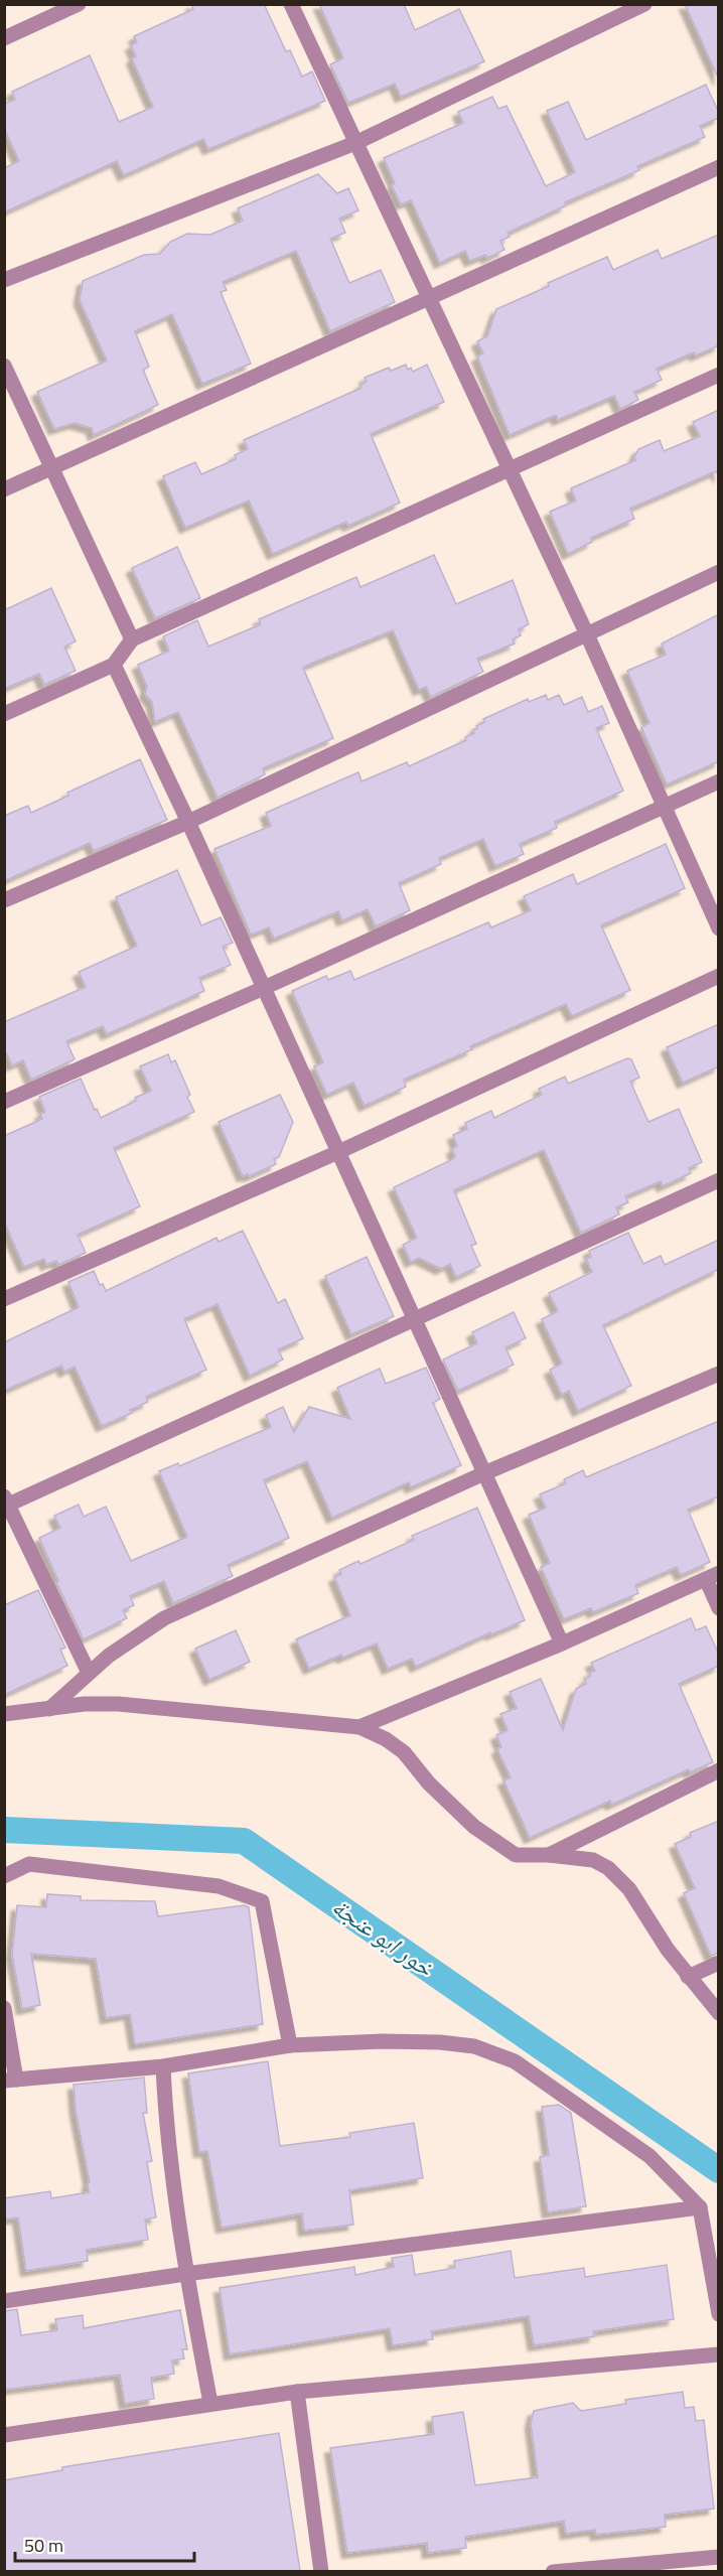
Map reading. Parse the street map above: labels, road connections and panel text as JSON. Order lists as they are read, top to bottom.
{
  "water": ["خور ابو عنجة"],
  "scale_bar": "50 m"
}
